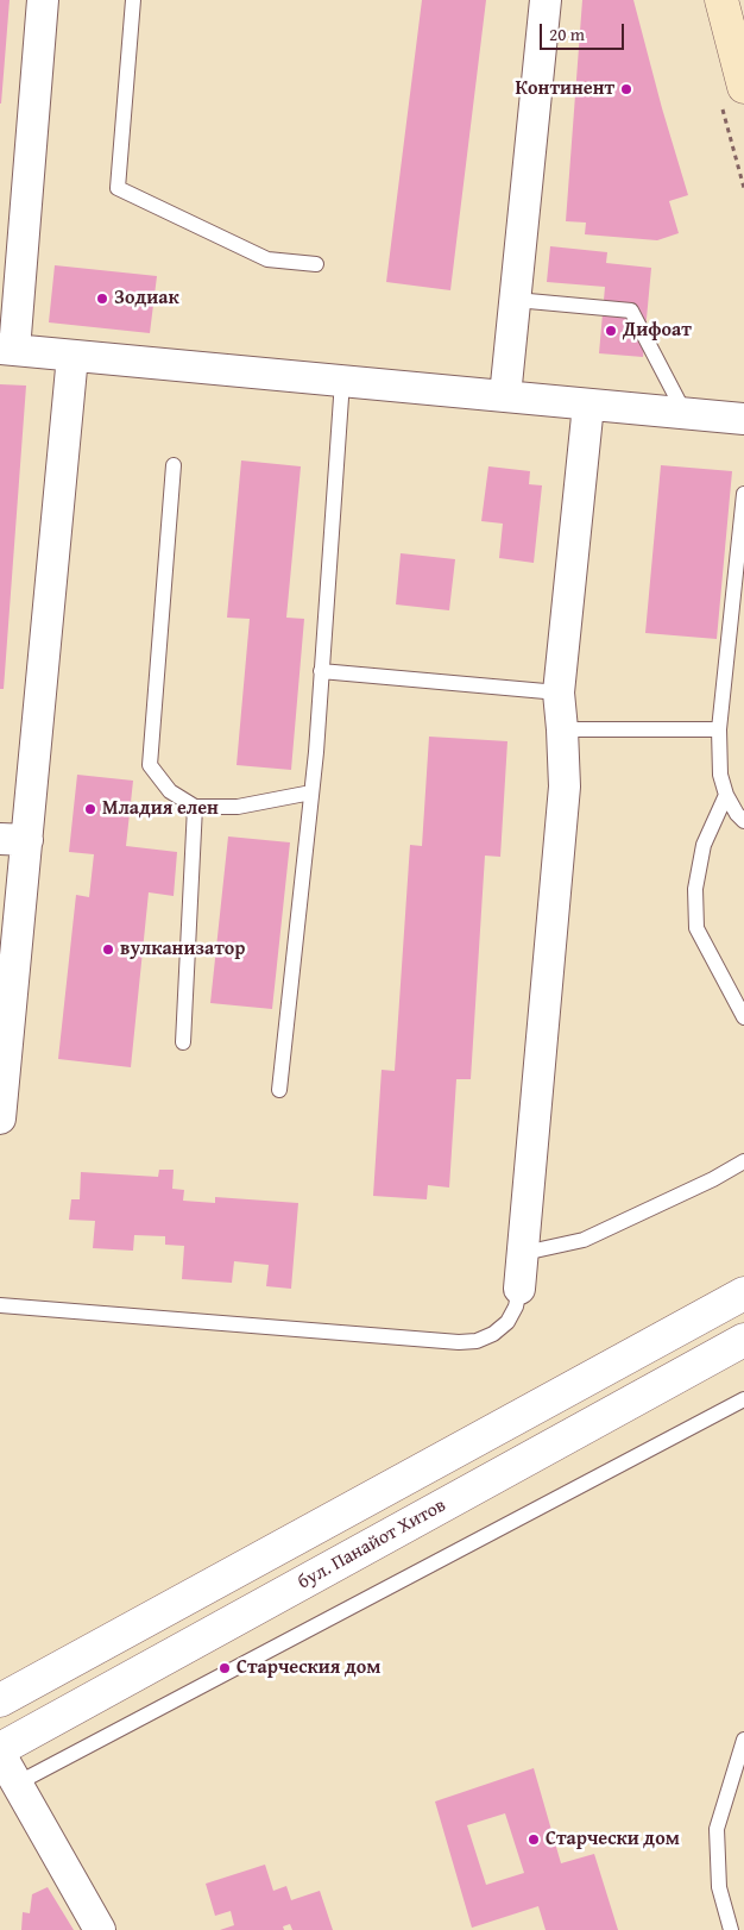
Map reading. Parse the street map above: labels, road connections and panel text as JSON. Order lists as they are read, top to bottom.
{
  "streets": {
    "street": ["бул. Панайот Хитов"]
  },
  "places": [
    "Континент",
    "Зодиак",
    "Дифоат",
    "Младия елен",
    "вулканизатор",
    "Старческия дом",
    "Старчески дом"
  ],
  "scale_bar": "20 m"
}
